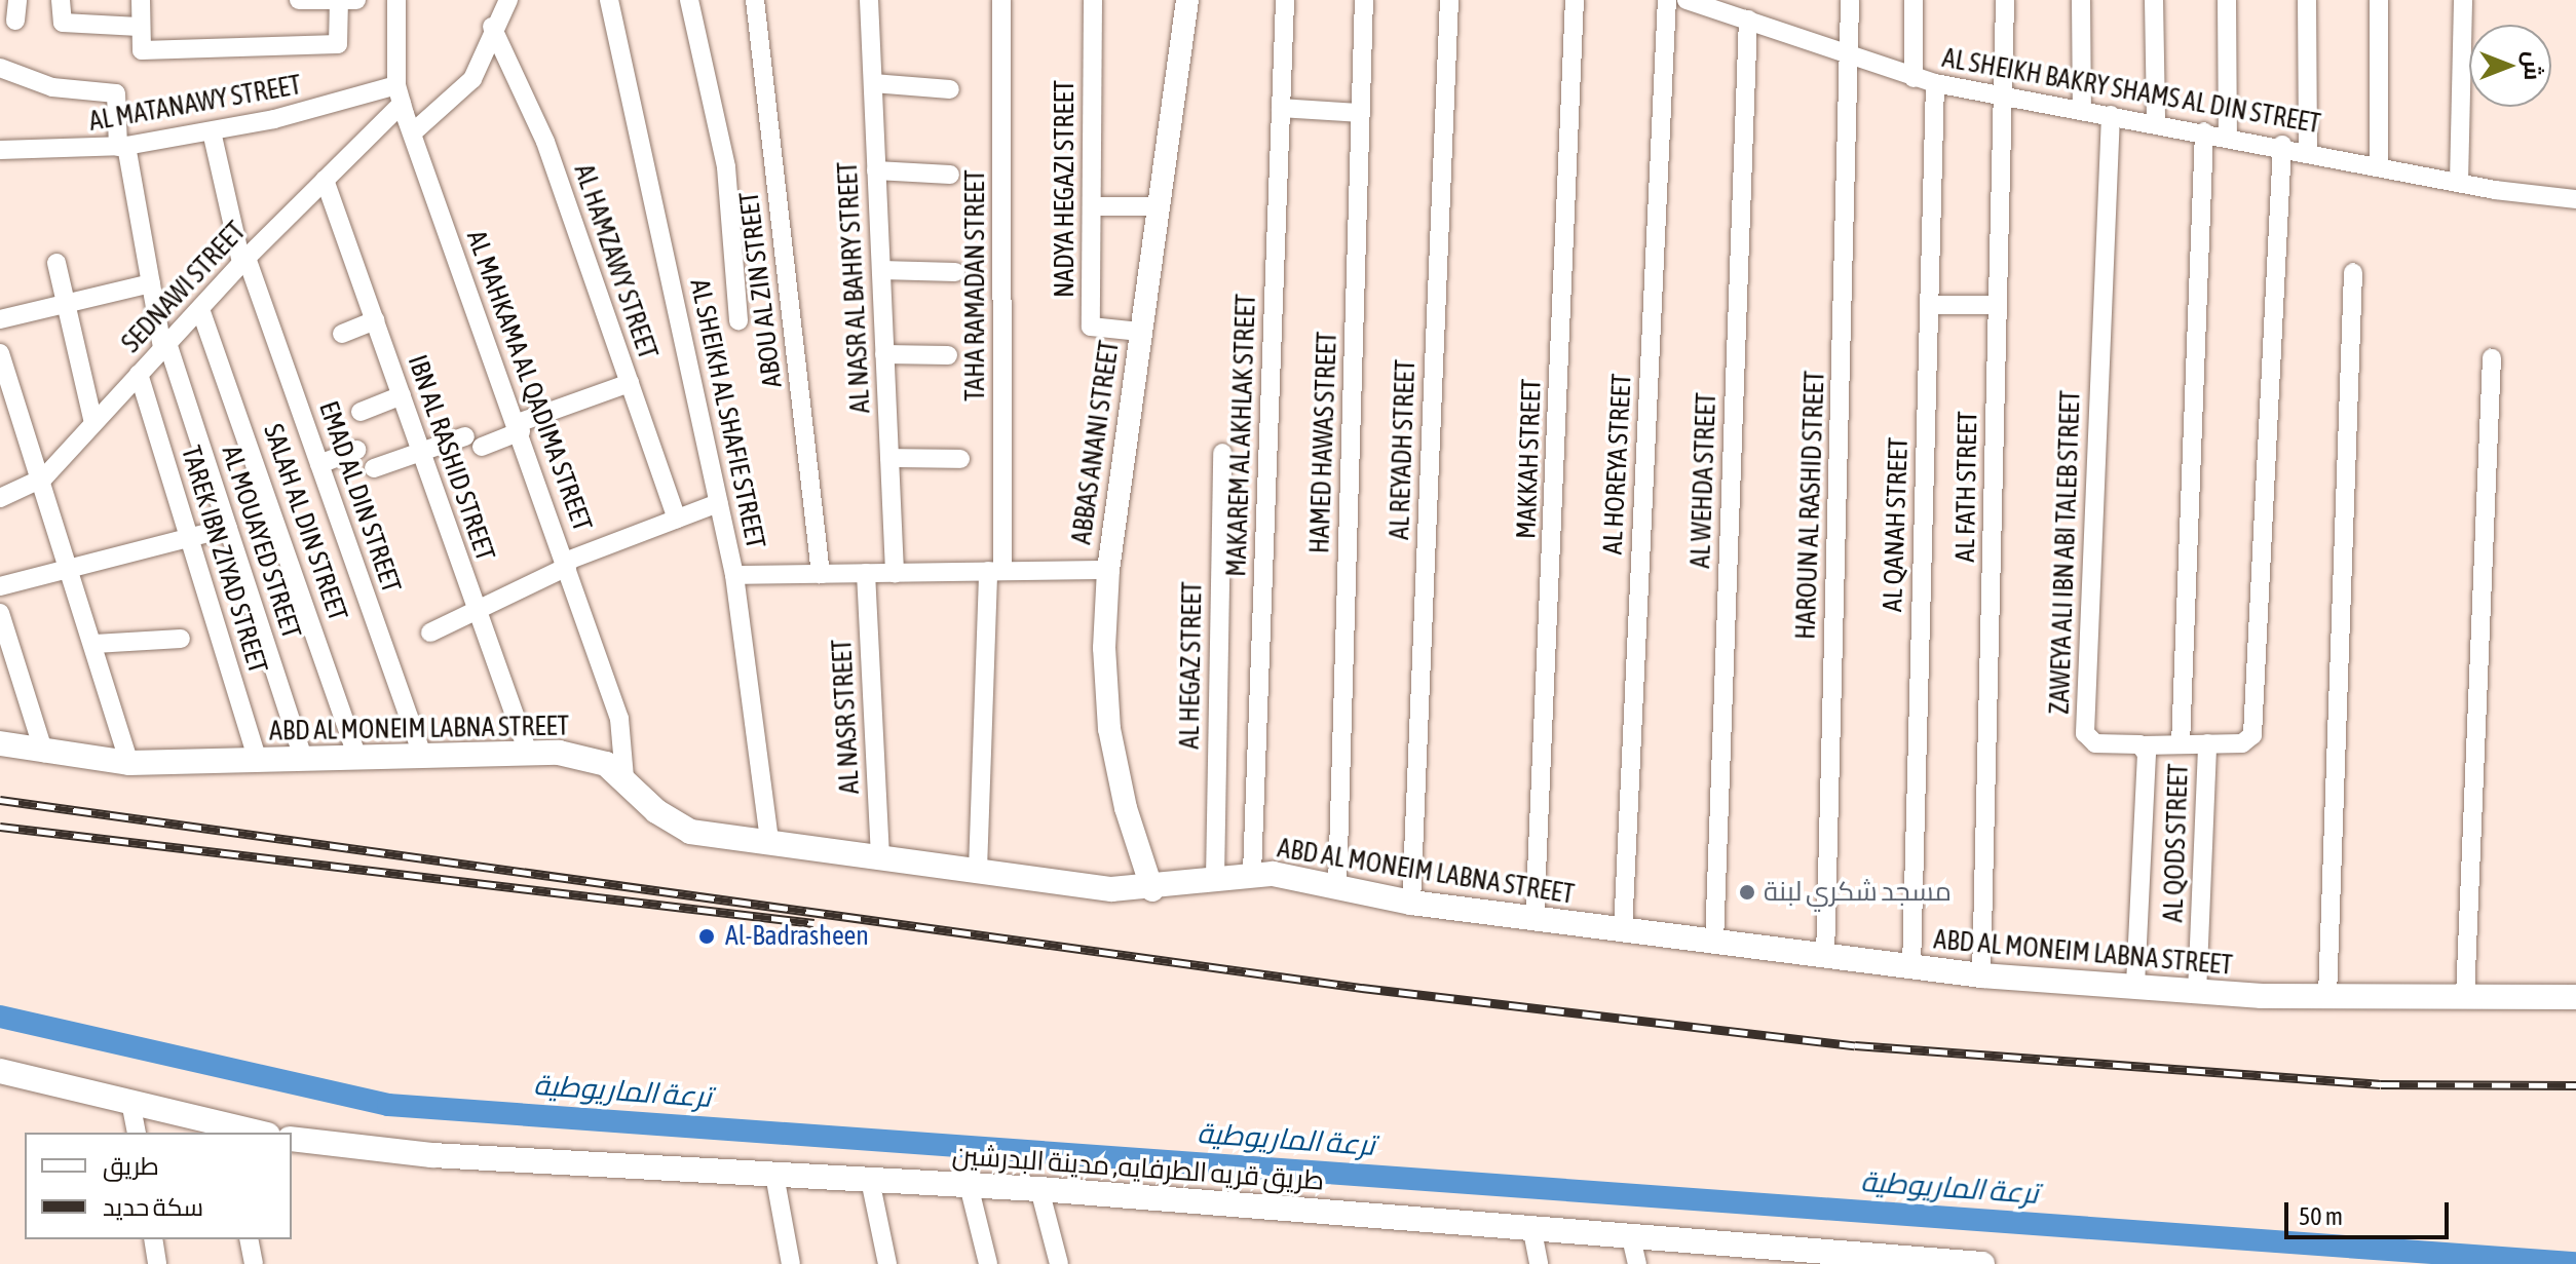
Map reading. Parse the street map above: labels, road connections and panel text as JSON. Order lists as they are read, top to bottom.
{
  "streets": {
    "main road": ["ABD AL MONEIM LABNA STREET", "طريق قريه الطرفايه, مدينة البدرشين"],
    "street": [
      "AL SHEIKH BAKRY SHAMS AL DIN STREET",
      "AL MATANAWY STREET",
      "NADYA HEGAZI STREET",
      "AL HAMZAWY STREET",
      "TAHA RAMADAN STREET",
      "SEDNAWI STREET",
      "AL NASR AL BAHRY STREET",
      "ABOU AL ZIN STREET",
      "AL MAHKAMA AL QADIMA STREET",
      "AL SHEIKH AL SHAFIE STREET",
      "MAKAREM AL AKHLAK STREET",
      "ABBAS ANANI STREET",
      "HAMED HAWAS STREET",
      "AL REYADH STREET",
      "IBN AL RASHID STREET",
      "MAKKAH STREET",
      "AL HOREYA STREET",
      "AL WEHDA STREET",
      "AL FATH STREET",
      "EMAD AL DIN STREET",
      "HAROUN AL RASHID STREET",
      "SALAH AL DIN STREET",
      "AL QANAH STREET",
      "AL MOUAYED STREET",
      "ZAWEYA ALI IBN ABI TALEB STREET",
      "TAREK IBN ZIYAD STREET",
      "AL HEGAZ STREET",
      "AL NASR STREET",
      "AL QODS STREET"
    ]
  },
  "crossings": [
    ["AL SHEIKH BAKRY SHAMS AL DIN STREET", "AL WEHDA STREET"],
    ["AL SHEIKH BAKRY SHAMS AL DIN STREET", "AL FATH STREET"],
    ["AL SHEIKH BAKRY SHAMS AL DIN STREET", "HAROUN AL RASHID STREET"],
    ["AL SHEIKH BAKRY SHAMS AL DIN STREET", "AL QANAH STREET"],
    ["AL SHEIKH BAKRY SHAMS AL DIN STREET", "ZAWEYA ALI IBN ABI TALEB STREET"],
    ["AL MATANAWY STREET", "SEDNAWI STREET"],
    ["AL MATANAWY STREET", "AL MAHKAMA AL QADIMA STREET"],
    ["AL MATANAWY STREET", "EMAD AL DIN STREET"],
    ["AL MATANAWY STREET", "AL MOUAYED STREET"],
    ["NADYA HEGAZI STREET", "ABBAS ANANI STREET"],
    ["TAHA RAMADAN STREET", "ABD AL MONEIM LABNA STREET"],
    ["SEDNAWI STREET", "AL MAHKAMA AL QADIMA STREET"],
    ["SEDNAWI STREET", "IBN AL RASHID STREET"],
    ["SEDNAWI STREET", "EMAD AL DIN STREET"],
    ["SEDNAWI STREET", "SALAH AL DIN STREET"],
    ["SEDNAWI STREET", "AL MOUAYED STREET"],
    ["SEDNAWI STREET", "TAREK IBN ZIYAD STREET"],
    ["AL MAHKAMA AL QADIMA STREET", "ABD AL MONEIM LABNA STREET"],
    ["AL SHEIKH AL SHAFIE STREET", "ABD AL MONEIM LABNA STREET"],
    ["MAKAREM AL AKHLAK STREET", "ABD AL MONEIM LABNA STREET"],
    ["ABBAS ANANI STREET", "ABD AL MONEIM LABNA STREET"],
    ["HAMED HAWAS STREET", "ABD AL MONEIM LABNA STREET"],
    ["AL REYADH STREET", "ABD AL MONEIM LABNA STREET"],
    ["IBN AL RASHID STREET", "ABD AL MONEIM LABNA STREET"],
    ["MAKKAH STREET", "ABD AL MONEIM LABNA STREET"],
    ["AL HOREYA STREET", "ABD AL MONEIM LABNA STREET"],
    ["AL WEHDA STREET", "ABD AL MONEIM LABNA STREET"],
    ["AL FATH STREET", "ABD AL MONEIM LABNA STREET"],
    ["EMAD AL DIN STREET", "ABD AL MONEIM LABNA STREET"],
    ["HAROUN AL RASHID STREET", "ABD AL MONEIM LABNA STREET"],
    ["SALAH AL DIN STREET", "ABD AL MONEIM LABNA STREET"],
    ["AL QANAH STREET", "ABD AL MONEIM LABNA STREET"],
    ["AL MOUAYED STREET", "ABD AL MONEIM LABNA STREET"],
    ["ZAWEYA ALI IBN ABI TALEB STREET", "AL QODS STREET"],
    ["TAREK IBN ZIYAD STREET", "ABD AL MONEIM LABNA STREET"],
    ["AL HEGAZ STREET", "ABD AL MONEIM LABNA STREET"],
    ["AL NASR STREET", "ABD AL MONEIM LABNA STREET"],
    ["ABD AL MONEIM LABNA STREET", "AL QODS STREET"]
  ],
  "water": ["ترعة الماريوطية"],
  "places": ["مسجد شكري لبنة", "Al-Badrasheen"],
  "legend": ["طريق", "سكة حديد"],
  "scale_bar": "50 m",
  "north": "right"
}
